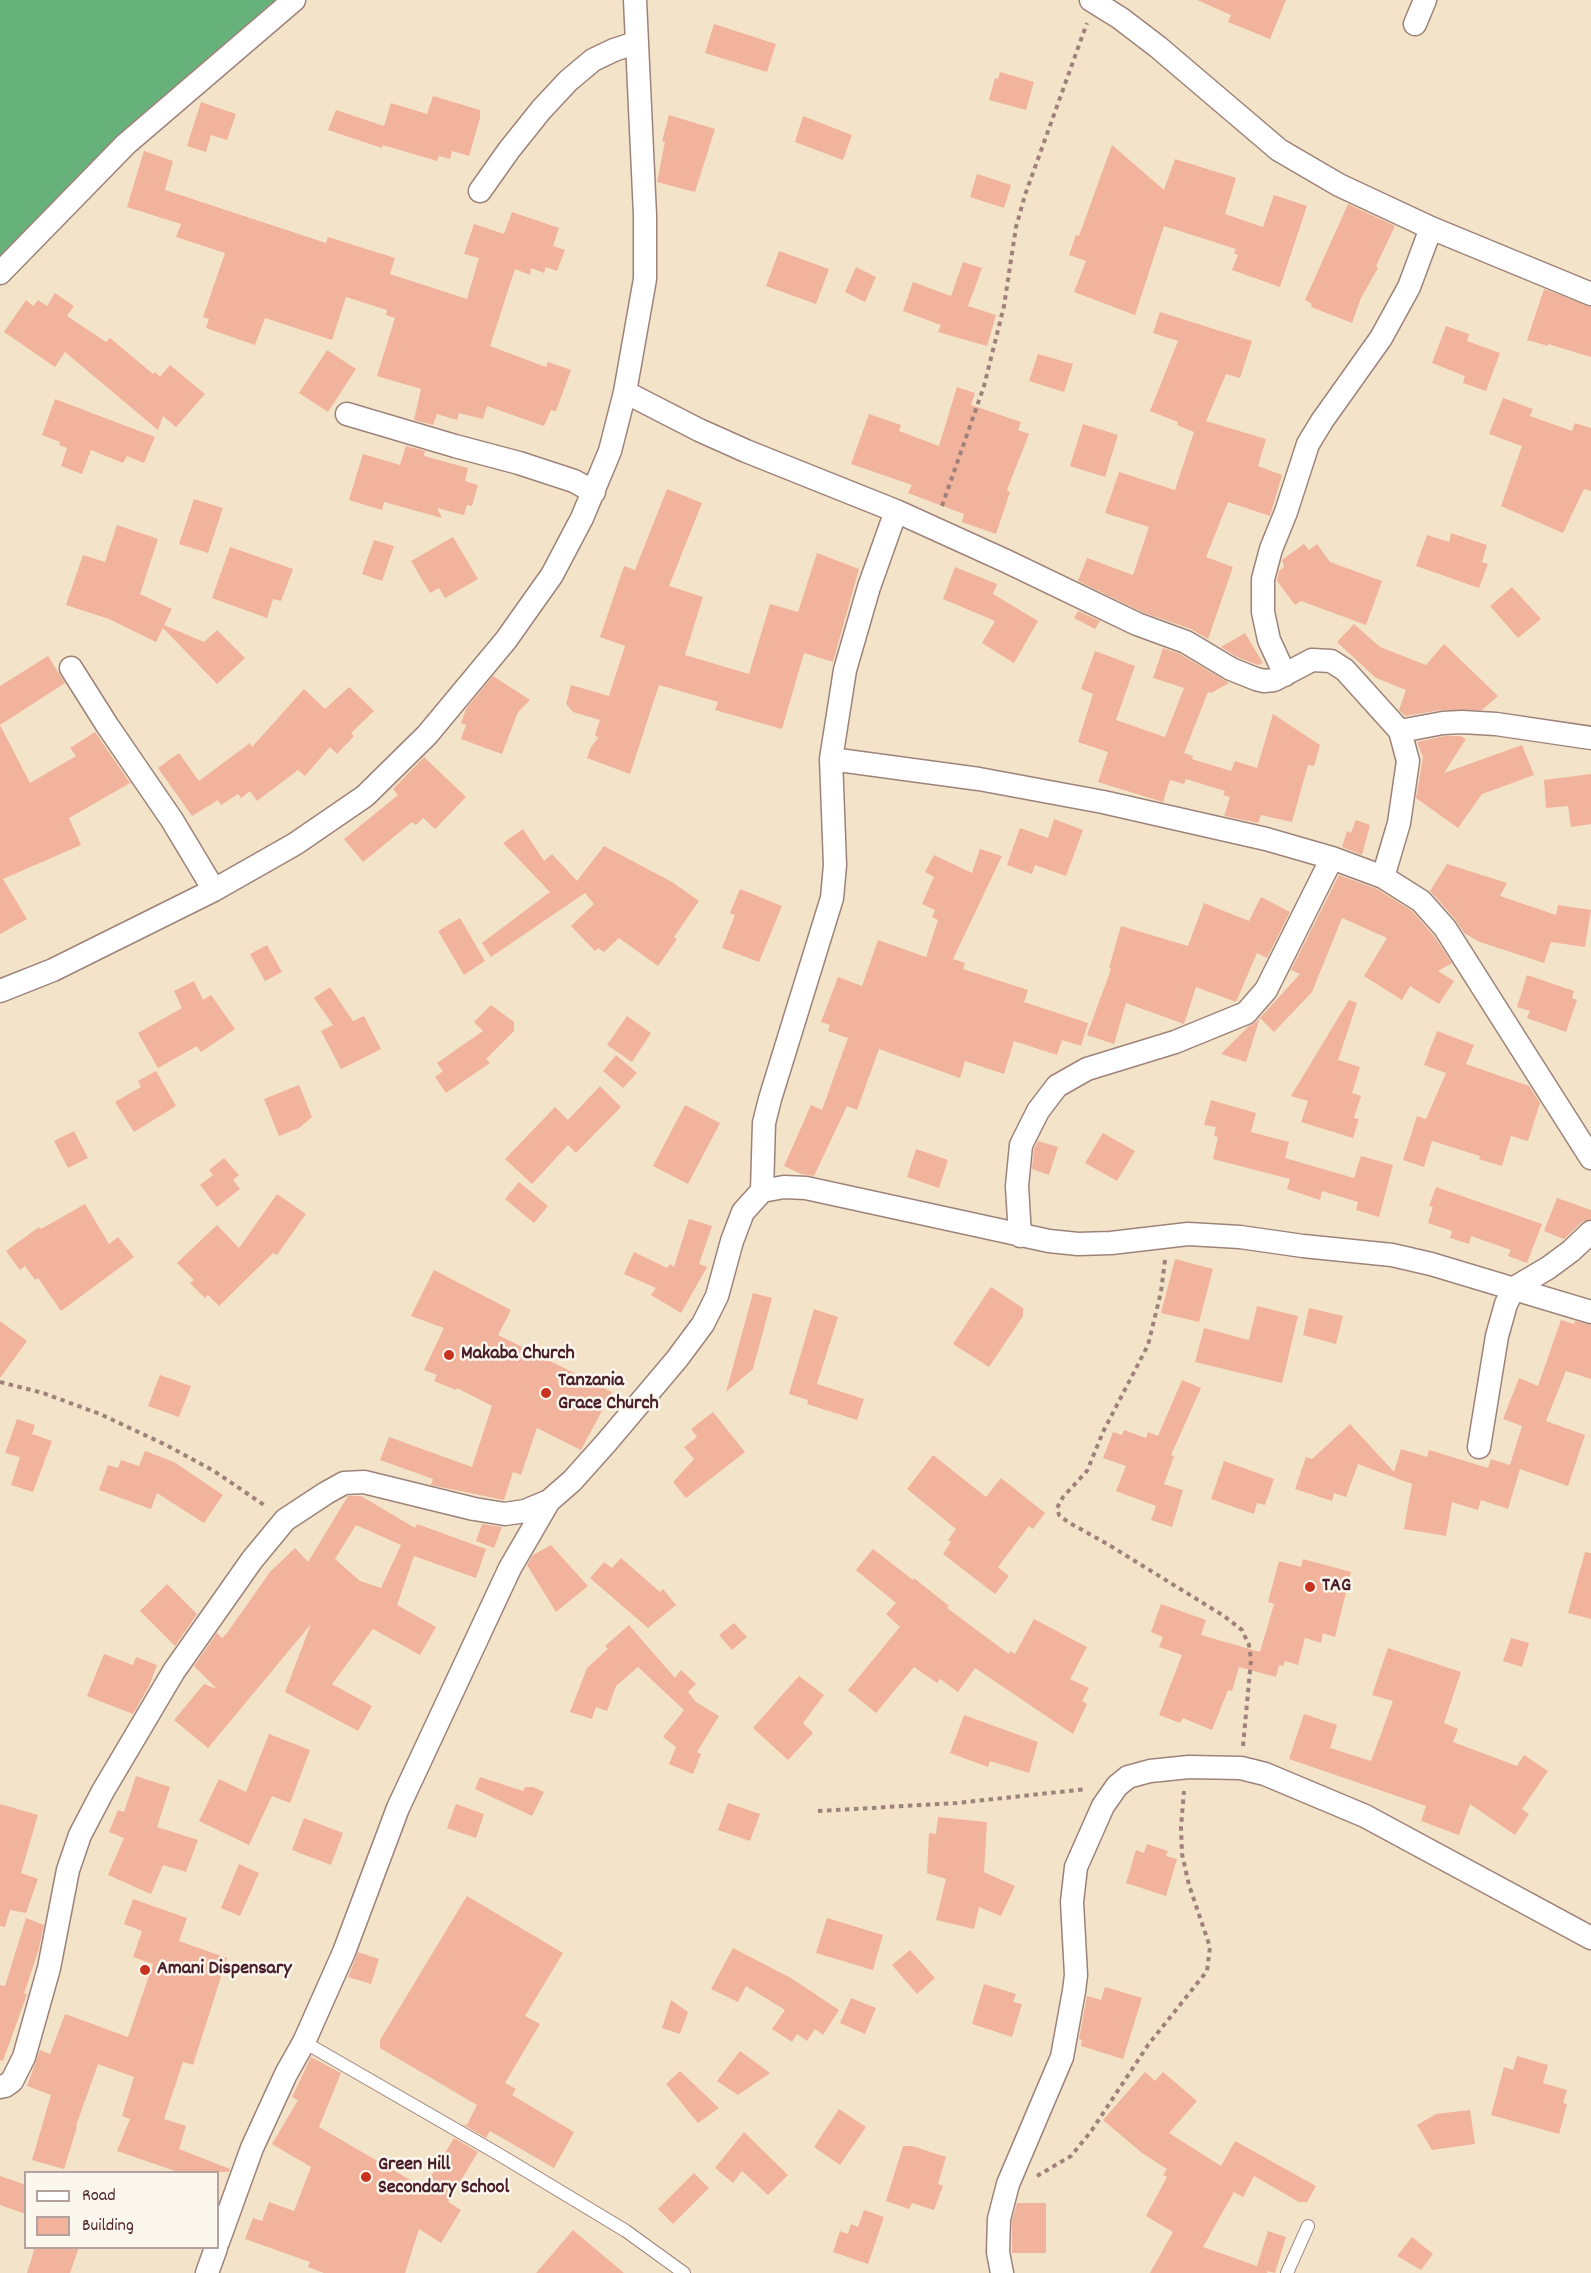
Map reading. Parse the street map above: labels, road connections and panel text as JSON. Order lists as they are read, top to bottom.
{
  "places": [
    "Makaba Church",
    "Tanzania Grace Church",
    "TAG",
    "Amani Dispensary",
    "Green Hill Secondary School"
  ],
  "legend": ["Road", "Building"]
}
